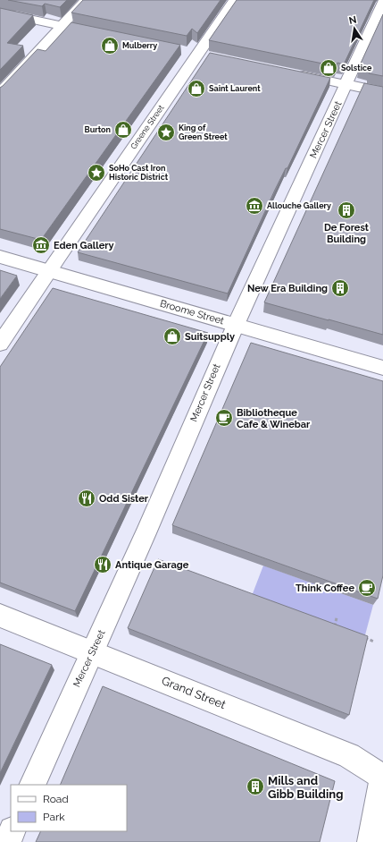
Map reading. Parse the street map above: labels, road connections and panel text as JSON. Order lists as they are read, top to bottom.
{
  "streets": {
    "street": [
      "Greene Street",
      "Mercer Street",
      "Broome Street",
      "Grand Street"
    ]
  },
  "crossings": [
    ["Greene Street", "Broome Street"],
    ["Mercer Street", "Broome Street"],
    ["Mercer Street", "Grand Street"]
  ],
  "places": {
    "shop": [
      "Mulberry",
      "Solstice",
      "Saint Laurent",
      "Burton",
      "Suitsupply"
    ],
    "place": ["King of Green Street", "SoHo Cast Iron Historic District"],
    "museum": ["Allouche Gallery", "Eden Gallery"],
    "building": ["De Forest Building", "New Era Building", "Mills and Gibb Building"],
    "cafe": ["Bibliotheque Cafe & Winebar", "Think Coffee"],
    "restaurant": ["Odd Sister", "Antique Garage"]
  },
  "legend": ["Road", "Park"],
  "north": "top"
}
